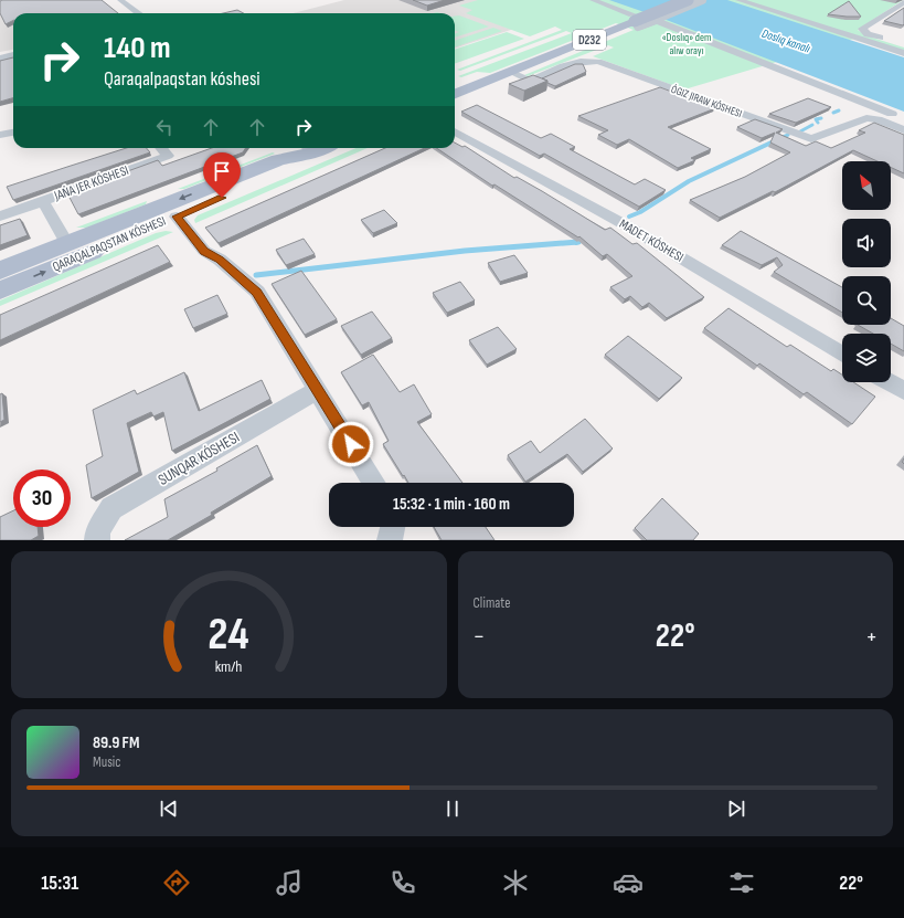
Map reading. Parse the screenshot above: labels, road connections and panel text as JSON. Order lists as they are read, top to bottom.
{
  "streets": {
    "main road": ["D232", "QARAQALPAQSTAN KÓSHESI"],
    "street": ["JAŃA JER KÓSHESI", "MADET KÓSHESI", "SUNQAR KÓSHESI"]
  },
  "water": ["Doslıq kanalı"],
  "parks": ["«Doslıq» dem alıw orayı"],
  "north": "top left",
  "page": {
    "turn": ["140 m", "Qaraqalpaqstan kóshesi"],
    "limit": "30",
    "trip": "15:32 · 1 min · 160 m",
    "tile": "Climate",
    "heat": ["−", "22°", "+"],
    "song": ["89.9 FM", "Music"],
    "tabs": ["15:31", "22°"],
    "gauge": ["24", "km/h"]
  }
}
